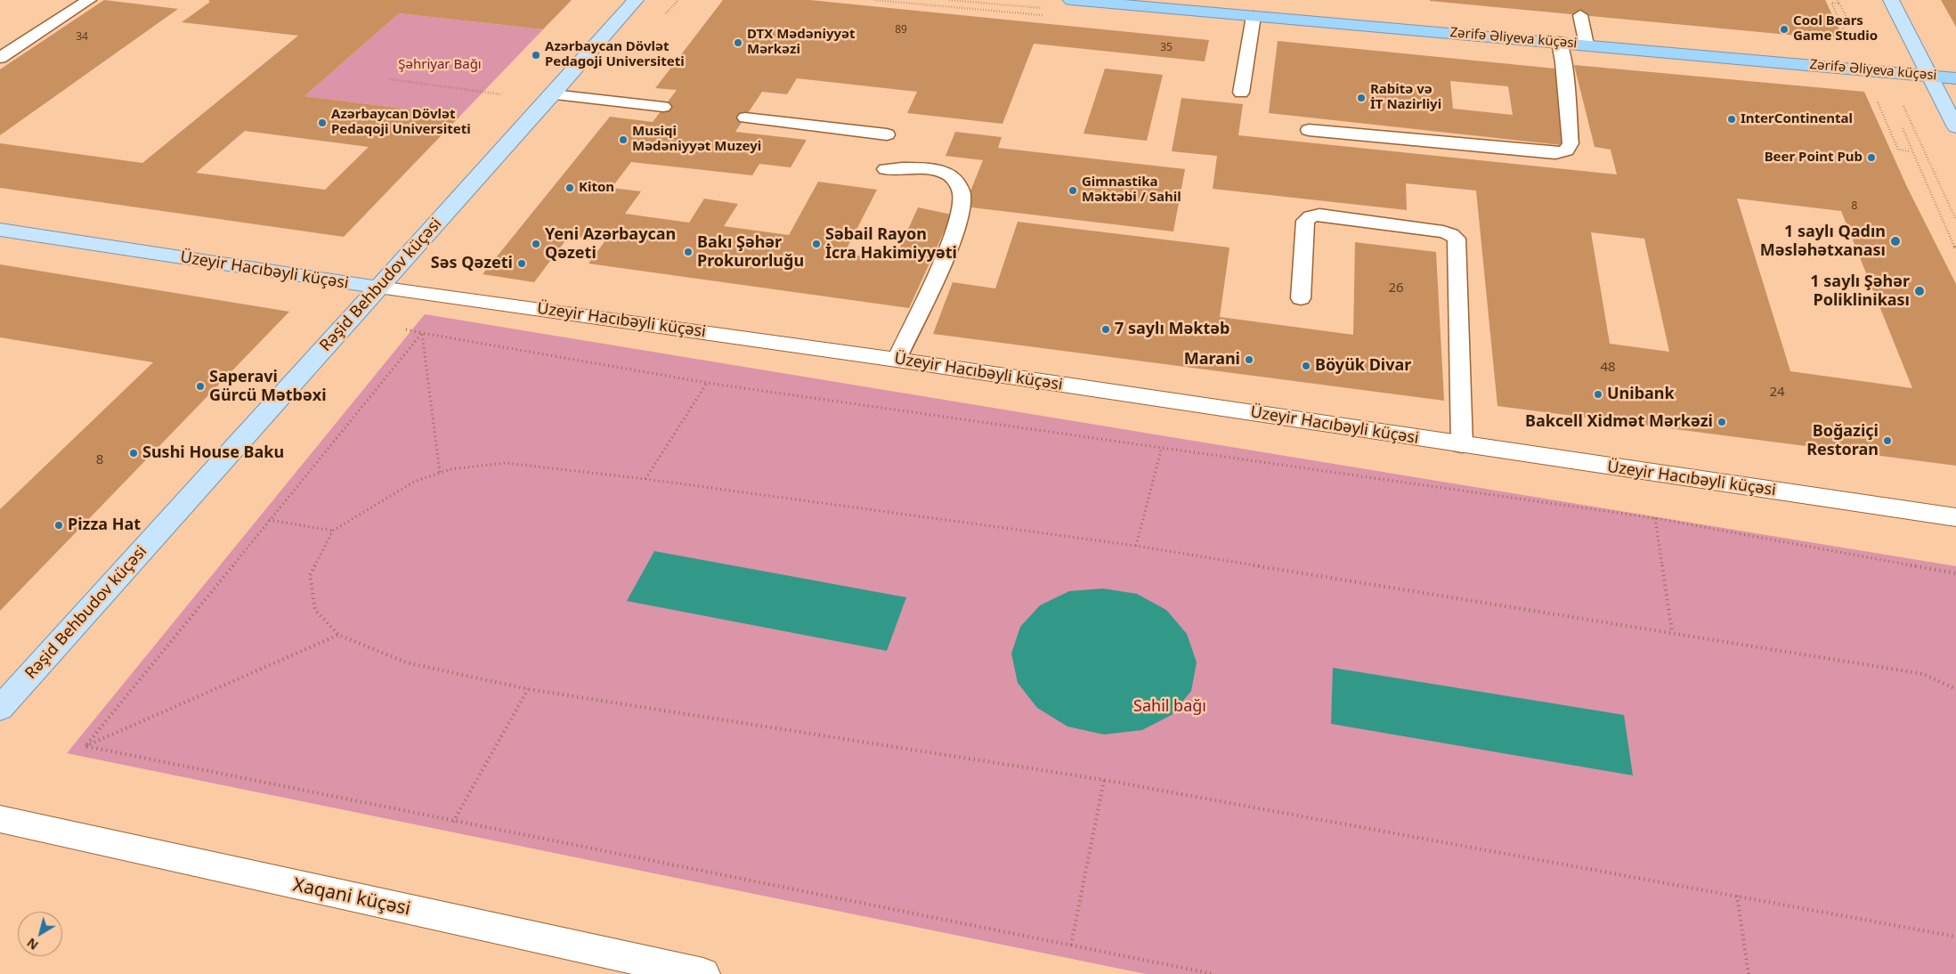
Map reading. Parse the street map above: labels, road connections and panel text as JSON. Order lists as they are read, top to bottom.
{
  "streets": {
    "highway": ["Zərifə Əliyeva küçəsi"],
    "main road": ["Üzeyir Hacıbəyli küçəsi", "Rəşid Behbudov küçəsi"],
    "street": ["Xaqani küçəsi"]
  },
  "crossings": [
    ["Üzeyir Hacıbəyli küçəsi", "Rəşid Behbudov küçəsi"]
  ],
  "parks": ["Şəhriyar Bağı", "Sahil bağı"],
  "places": [
    "Cool Bears Game Studio",
    "DTX Mədəniyyət Mərkəzi",
    "Azərbaycan Dövlət Pedagoji Universiteti",
    "Rabitə və İT Nazirliyi",
    "InterContinental",
    "Azərbaycan Dövlət Pedaqoji Universiteti",
    "Musiqi Mədəniyyət Muzeyi",
    "Beer Point Pub",
    "Kiton",
    "Gimnastika Məktəbi / Sahil",
    "1 saylı Qadın Məsləhətxanası",
    "Yeni Azərbaycan Qəzeti",
    "Səbail Rayon İcra Hakimiyyəti",
    "Bakı Şəhər Prokurorluğu",
    "Səs Qəzeti",
    "1 saylı Şəhər Poliklinikası",
    "7 saylı Məktəb",
    "Marani",
    "Böyük Divar",
    "Saperavi Gürcü Mətbəxi",
    "Unibank",
    "Bakcell Xidmət Mərkəzi",
    "Boğaziçi Restoran",
    "Sushi House Baku",
    "Pizza Hat"
  ],
  "house_numbers": [
    "89",
    "34",
    "35",
    "8",
    "26",
    "48",
    "24",
    "8"
  ],
  "north": "bottom left"
}
